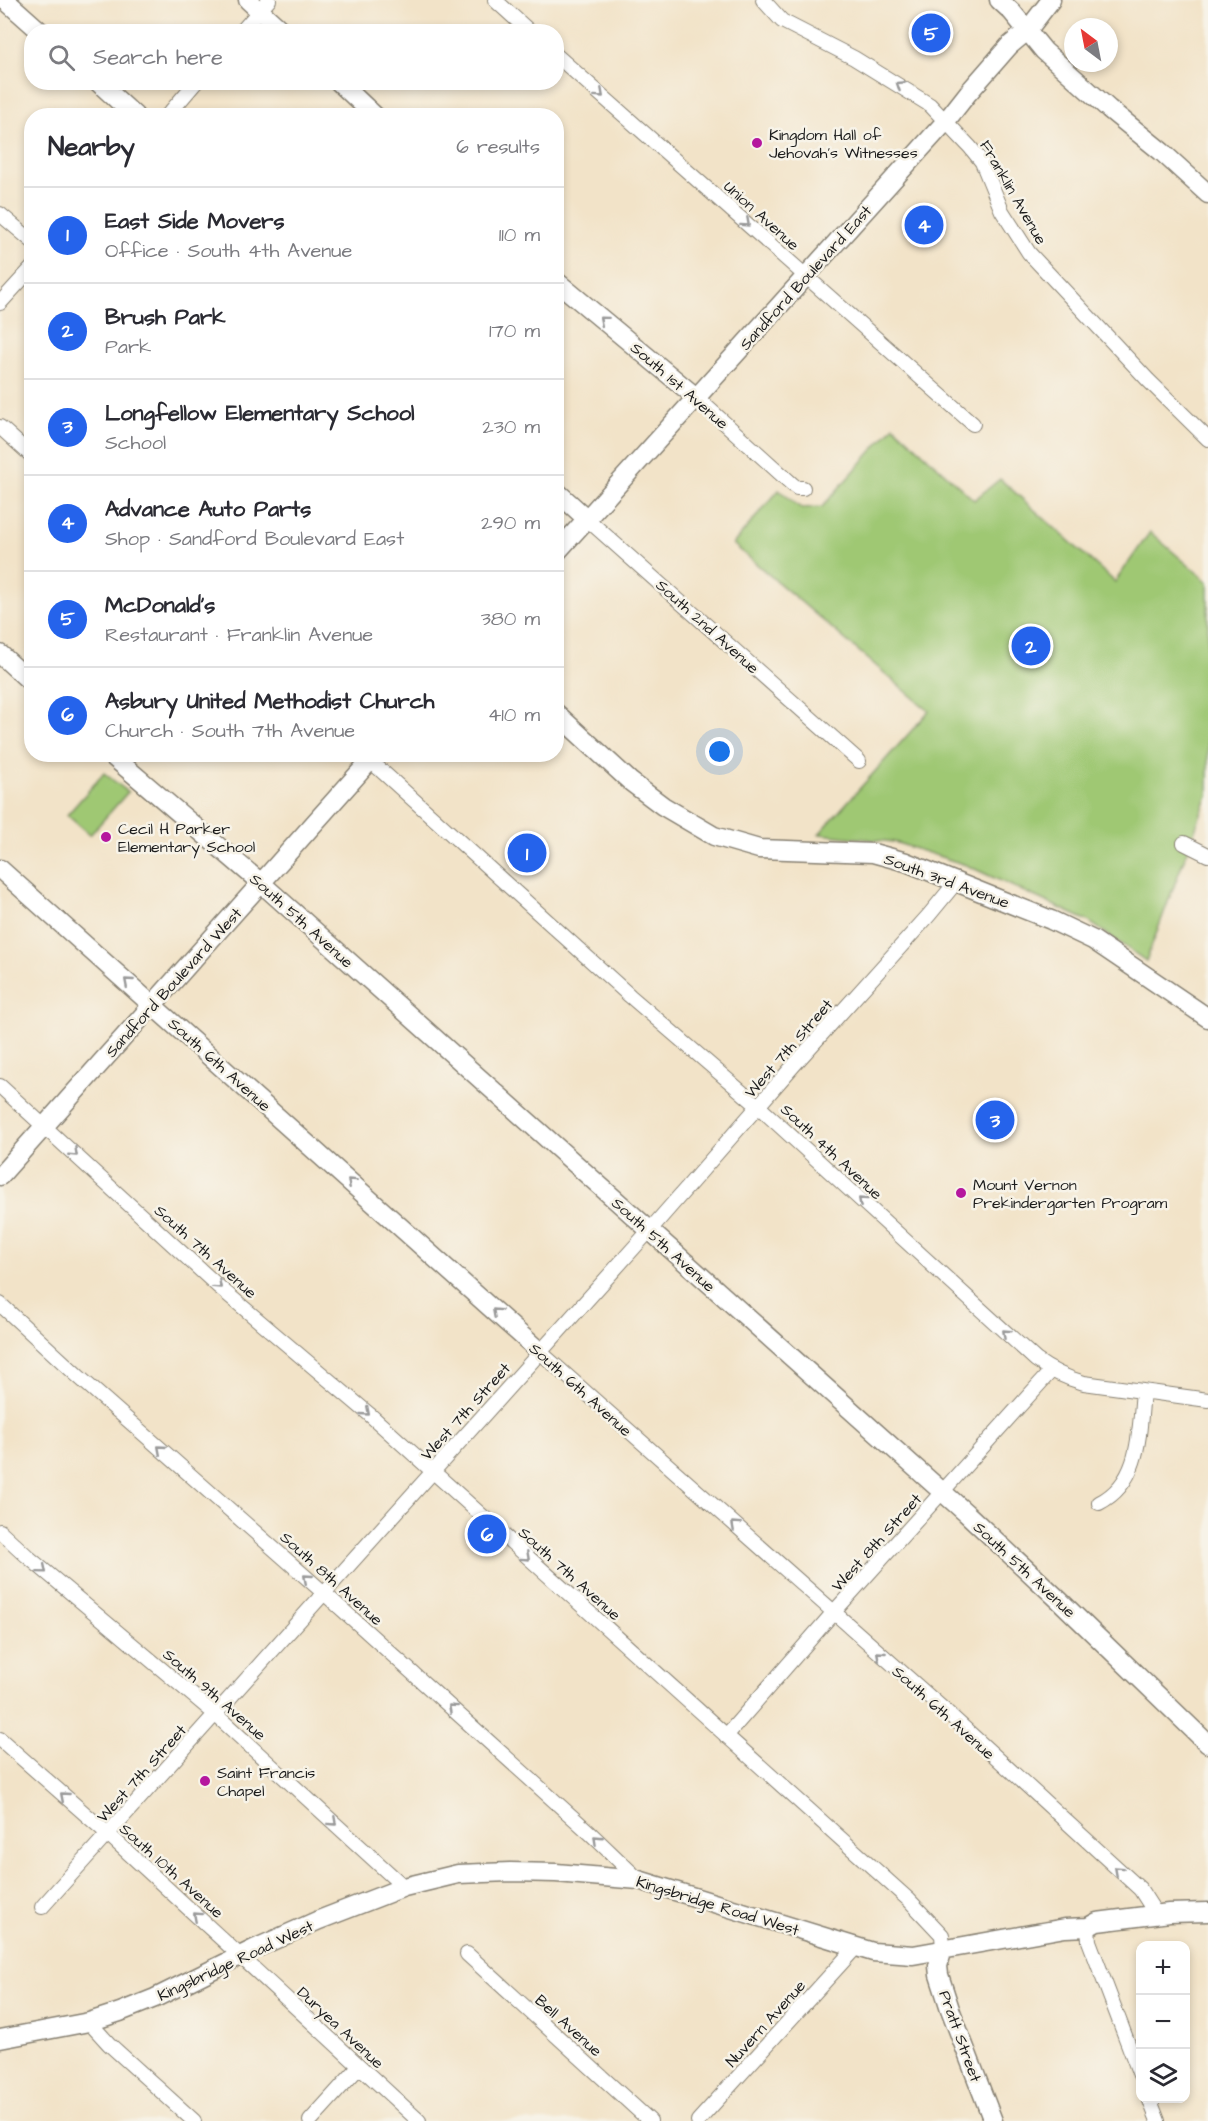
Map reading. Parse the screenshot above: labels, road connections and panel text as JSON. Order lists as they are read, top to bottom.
{
  "streets": {
    "street": [
      "Franklin Avenue",
      "Union Avenue",
      "Sandford Boulevard East",
      "South 1st Avenue",
      "South 2nd Avenue",
      "South 3rd Avenue",
      "South 5th Avenue",
      "Sandford Boulevard West",
      "West 7th Street",
      "South 6th Avenue",
      "South 4th Avenue",
      "South 7th Avenue",
      "West 8th Street",
      "South 8th Avenue",
      "South 9th Avenue",
      "South 10th Avenue",
      "Kingsbridge Road West",
      "Nuvern Avenue",
      "Bell Avenue",
      "Duryea Avenue",
      "Pratt Street"
    ]
  },
  "crossings": [
    ["Franklin Avenue", "Sandford Boulevard East"],
    ["Union Avenue", "Sandford Boulevard East"],
    ["Sandford Boulevard East", "South 1st Avenue"],
    ["Sandford Boulevard East", "South 2nd Avenue"],
    ["South 3rd Avenue", "West 7th Street"],
    ["South 5th Avenue", "Sandford Boulevard West"],
    ["South 5th Avenue", "West 7th Street"],
    ["South 5th Avenue", "West 8th Street"],
    ["Sandford Boulevard West", "South 6th Avenue"],
    ["Sandford Boulevard West", "South 7th Avenue"],
    ["West 7th Street", "South 6th Avenue"],
    ["West 7th Street", "South 4th Avenue"],
    ["West 7th Street", "South 7th Avenue"],
    ["West 7th Street", "South 8th Avenue"],
    ["West 7th Street", "South 9th Avenue"],
    ["West 7th Street", "South 10th Avenue"],
    ["South 6th Avenue", "West 8th Street"],
    ["South 6th Avenue", "Kingsbridge Road West"],
    ["South 4th Avenue", "West 8th Street"],
    ["South 7th Avenue", "West 8th Street"],
    ["South 7th Avenue", "Kingsbridge Road West"],
    ["South 7th Avenue", "Pratt Street"],
    ["South 8th Avenue", "Kingsbridge Road West"],
    ["South 9th Avenue", "Kingsbridge Road West"],
    ["South 10th Avenue", "Kingsbridge Road West"],
    ["South 10th Avenue", "Duryea Avenue"],
    ["Kingsbridge Road West", "Nuvern Avenue"],
    ["Kingsbridge Road West", "Duryea Avenue"],
    ["Kingsbridge Road West", "Pratt Street"]
  ],
  "one_way": [
    "Union Avenue",
    "South 1st Avenue",
    "South 6th Avenue",
    "South 4th Avenue",
    "South 7th Avenue",
    "South 8th Avenue",
    "South 9th Avenue",
    "South 10th Avenue"
  ],
  "places": [
    "Kingdom Hall of Jehovah’s Witnesses",
    "Cecil H Parker Elementary School",
    "Mount Vernon Prekindergarten Program",
    "Saint Francis Chapel"
  ],
  "north": "top left",
  "page": {
    "pins": [
      "5",
      "4",
      "2",
      "1",
      "3",
      "6"
    ],
    "search": "Search here",
    "heading": ["Nearby", "6 results"],
    "list": [
      {
        "mark": "1",
        "name": "East Side Movers",
        "note": "Office · South 4th Avenue",
        "value": "110 m"
      },
      {
        "mark": "2",
        "name": "Brush Park",
        "note": "Park",
        "value": "170 m"
      },
      {
        "mark": "3",
        "name": "Longfellow Elementary School",
        "note": "School",
        "value": "230 m"
      },
      {
        "mark": "4",
        "name": "Advance Auto Parts",
        "note": "Shop · Sandford Boulevard East",
        "value": "290 m"
      },
      {
        "mark": "5",
        "name": "McDonald's",
        "note": "Restaurant · Franklin Avenue",
        "value": "380 m"
      },
      {
        "mark": "6",
        "name": "Asbury United Methodist Church",
        "note": "Church · South 7th Avenue",
        "value": "410 m"
      }
    ],
    "map_buttons": ["+", "−"]
  }
}
